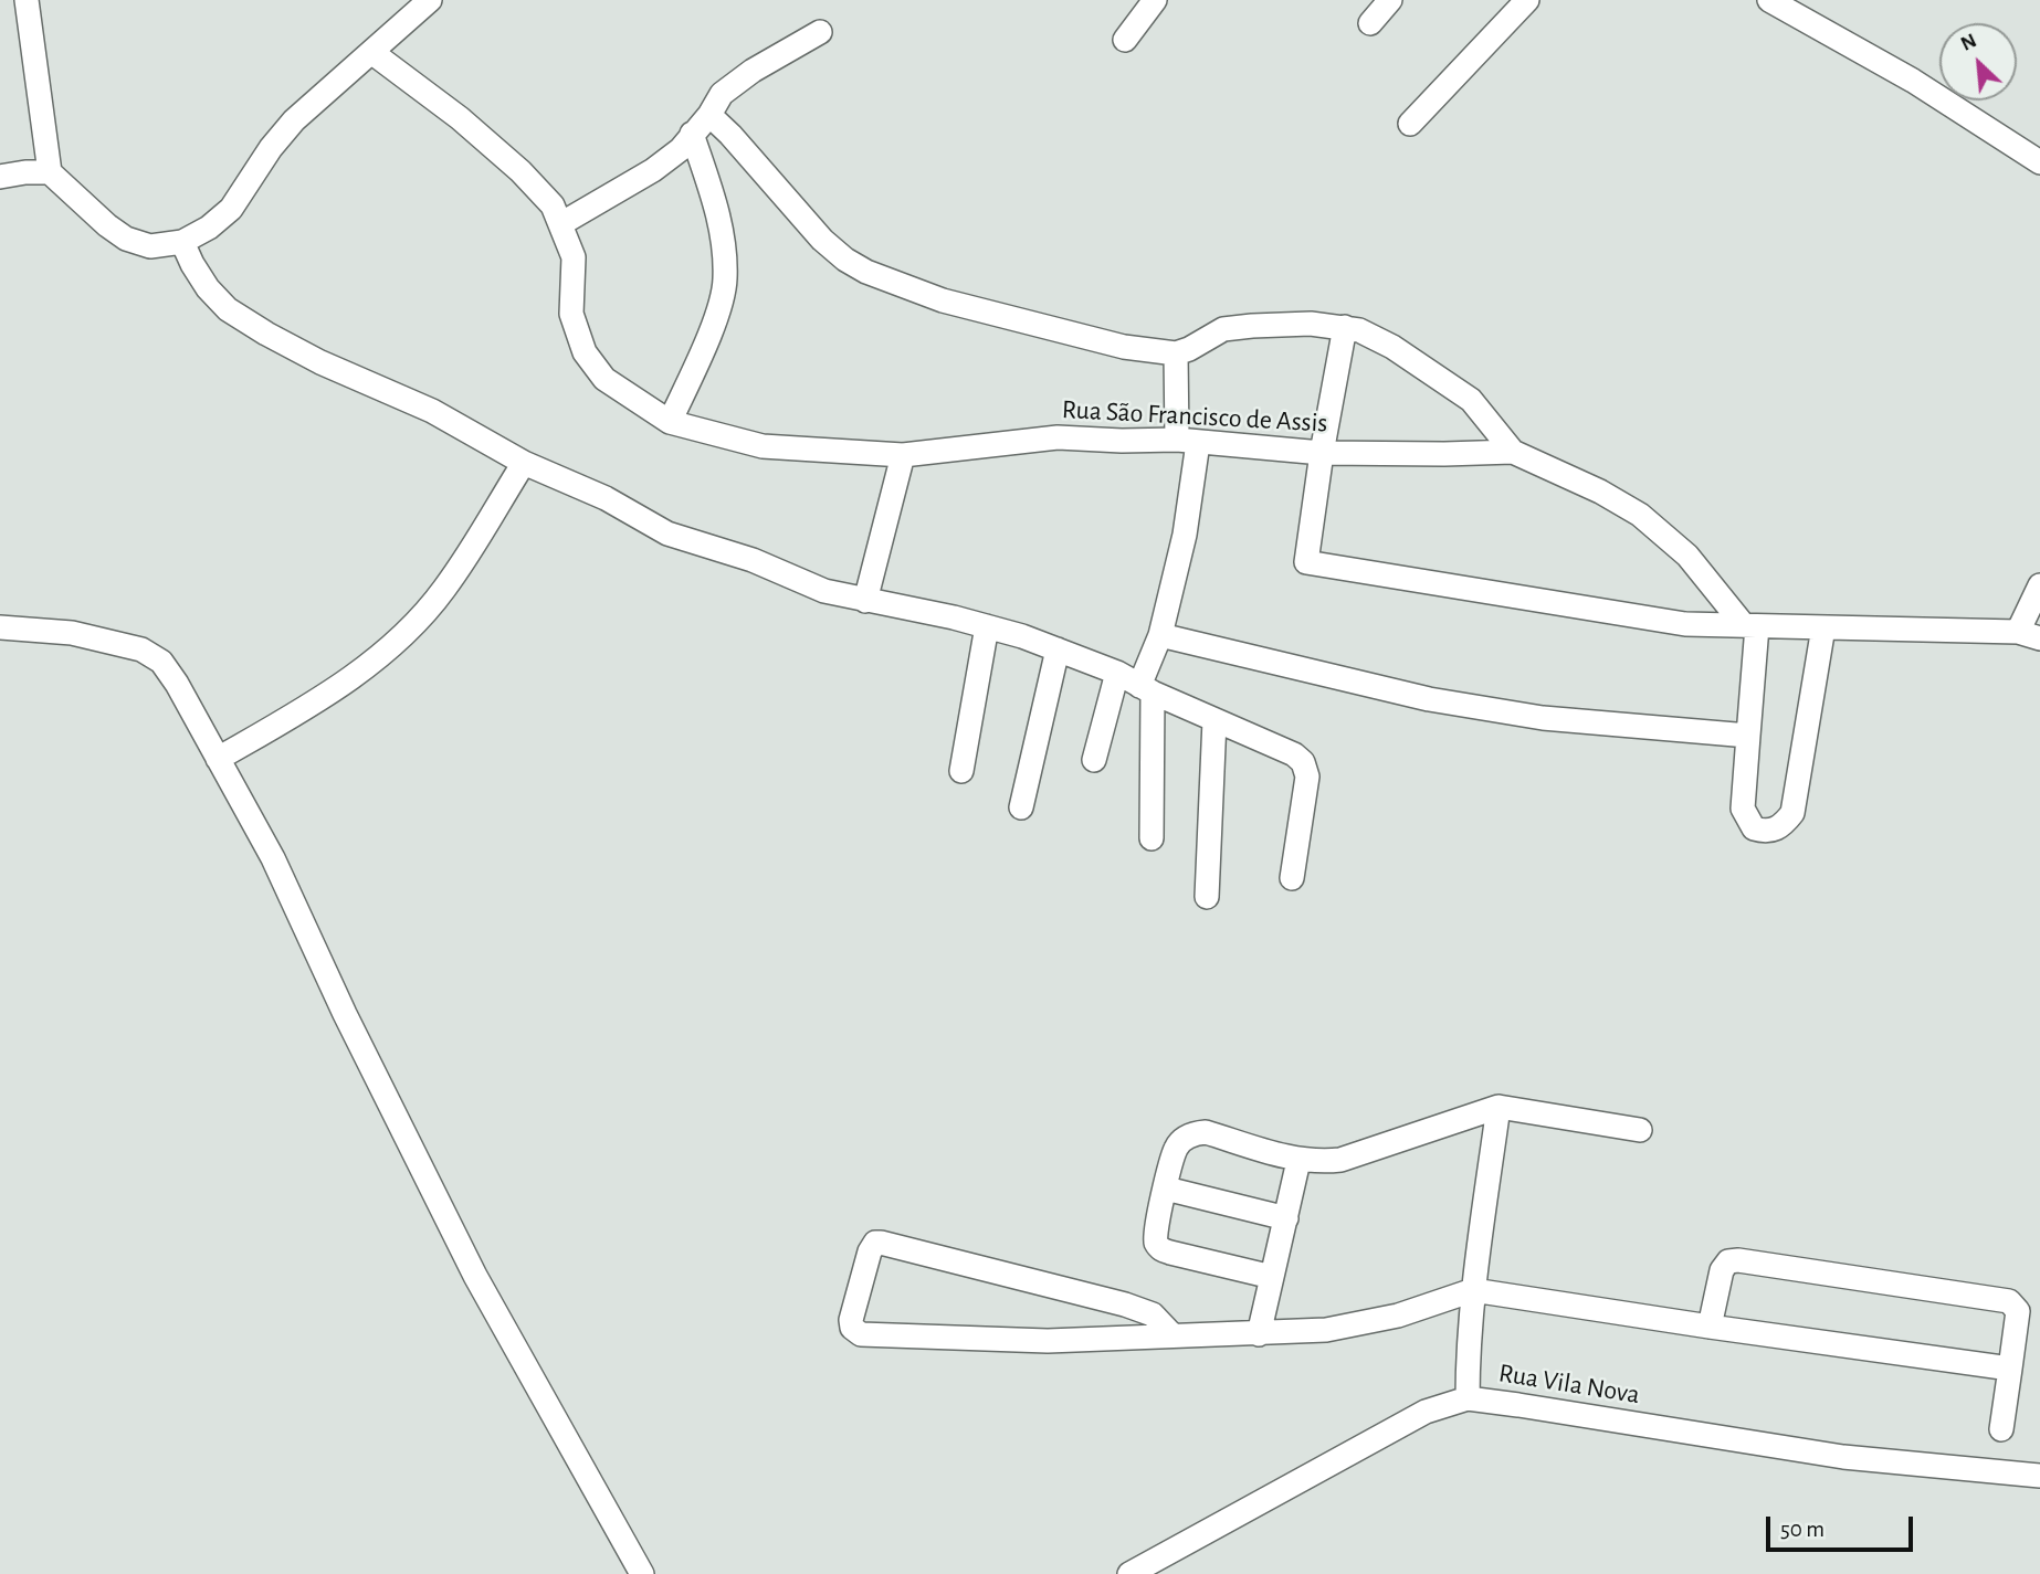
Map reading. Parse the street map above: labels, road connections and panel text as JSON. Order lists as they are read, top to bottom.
{
  "streets": {
    "street": ["Rua São Francisco de Assis", "Rua Vila Nova"]
  },
  "scale_bar": "50 m",
  "north": "top left"
}
